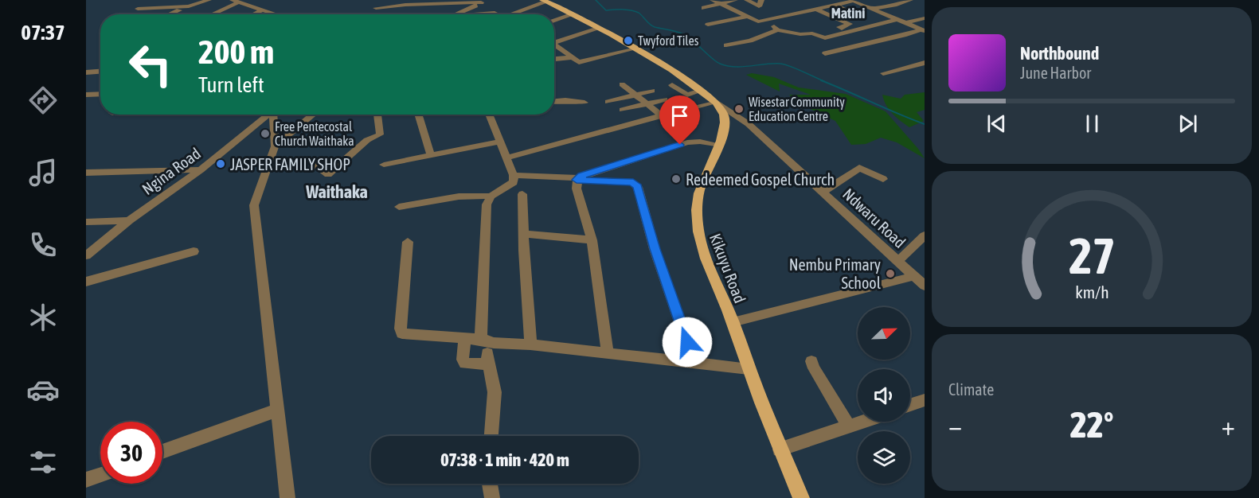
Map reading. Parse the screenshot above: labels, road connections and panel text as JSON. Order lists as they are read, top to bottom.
{
  "streets": {
    "main road": ["Kikuyu Road"],
    "street": ["Ngina Road", "Ndwaru Road"]
  },
  "crossings": [
    ["Ndwaru Road", "Kikuyu Road"]
  ],
  "districts": ["Matini", "Waithaka"],
  "places": [
    "Twyford Tiles",
    "Wisestar Community Education Centre",
    "Free Pentecostal Church Waithaka",
    "JASPER FAMILY SHOP",
    "Redeemed Gospel Church",
    "Nembu Primary School"
  ],
  "north": "top right",
  "page": {
    "tabs": "07:37",
    "turn": ["200 m", "Turn left"],
    "song": ["Northbound", "June Harbor"],
    "tile": "Climate",
    "heat": ["−", "22°", "+"],
    "limit": "30",
    "trip": "07:38 · 1 min · 420 m",
    "gauge": ["27", "km/h"]
  }
}
